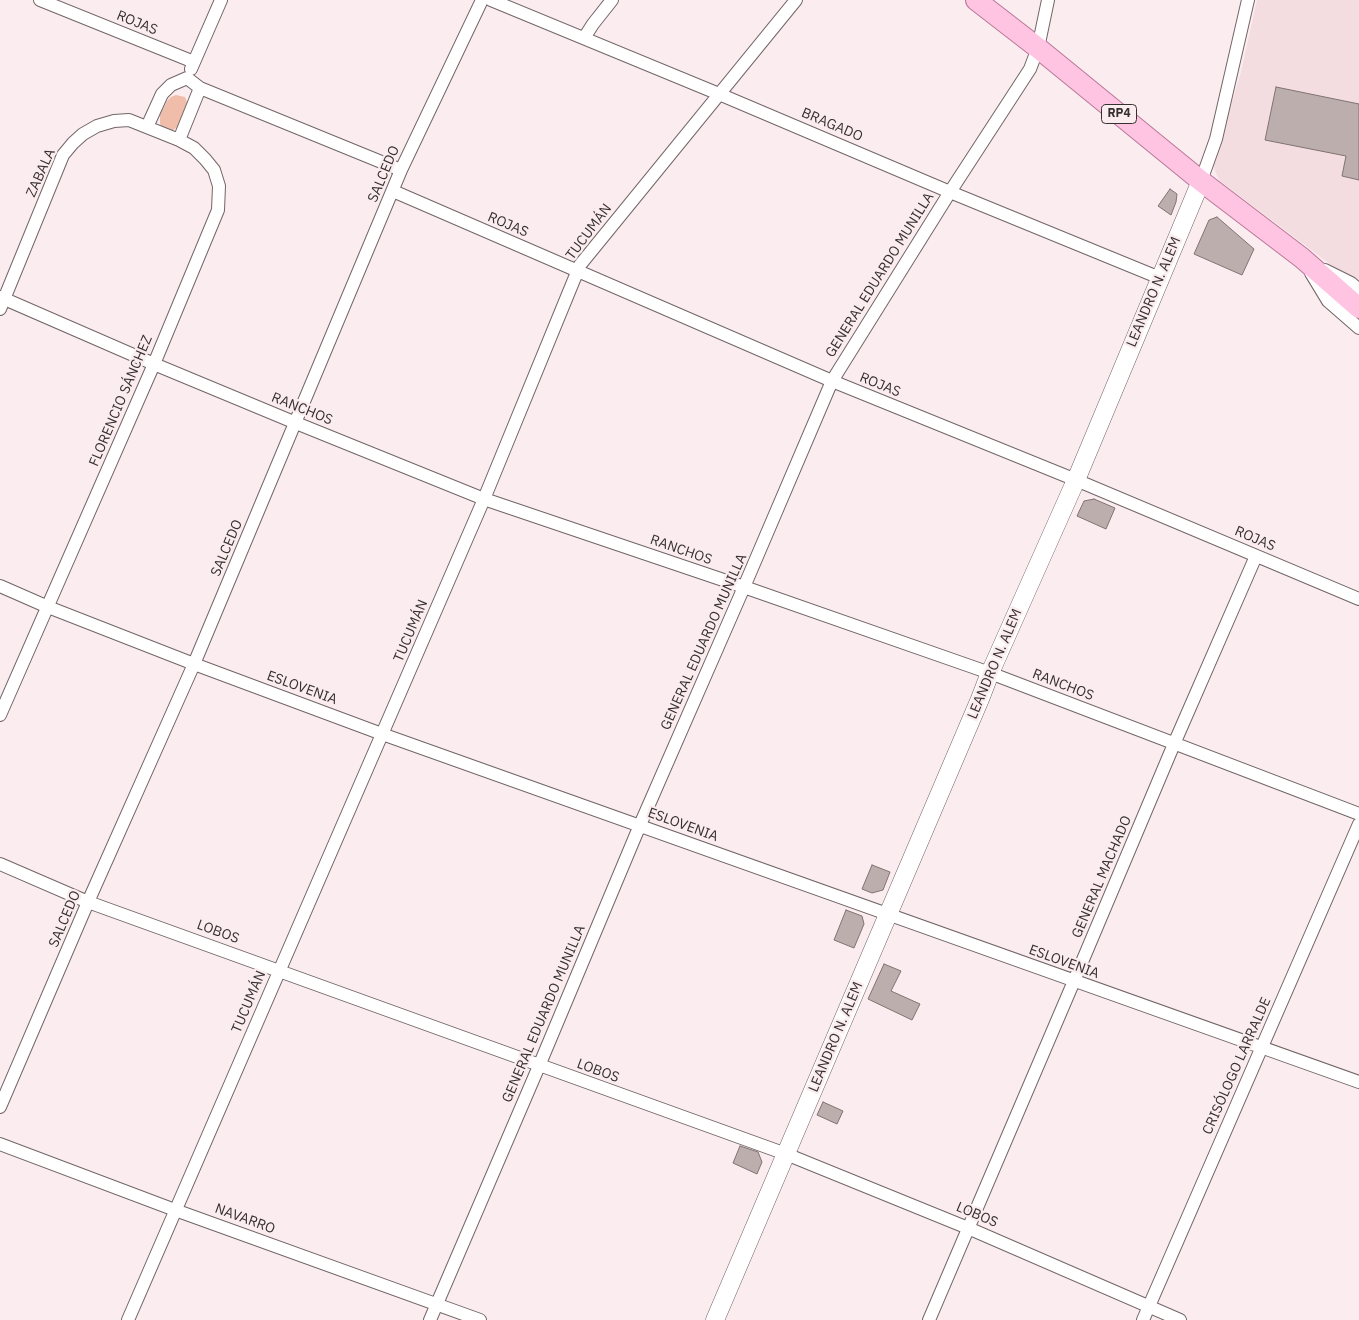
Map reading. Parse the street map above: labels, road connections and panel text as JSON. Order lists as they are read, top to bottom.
{
  "streets": {
    "main road": ["RP4"],
    "street": [
      "ROJAS",
      "BRAGADO",
      "ZABALA",
      "SALCEDO",
      "TUCUMÁN",
      "GENERAL EDUARDO MUNILLA",
      "LEANDRO N. ALEM",
      "FLORENCIO SÁNCHEZ",
      "RANCHOS",
      "ESLOVENIA",
      "GENERAL MACHADO",
      "LOBOS",
      "CRISÓLOGO LARRALDE",
      "NAVARRO"
    ]
  },
  "crossings": [
    ["ROJAS", "SALCEDO"],
    ["ROJAS", "TUCUMÁN"],
    ["ROJAS", "GENERAL EDUARDO MUNILLA"],
    ["ROJAS", "LEANDRO N. ALEM"],
    ["ROJAS", "GENERAL MACHADO"],
    ["RP4", "GENERAL EDUARDO MUNILLA"],
    ["RP4", "LEANDRO N. ALEM"],
    ["BRAGADO", "TUCUMÁN"],
    ["BRAGADO", "GENERAL EDUARDO MUNILLA"],
    ["BRAGADO", "LEANDRO N. ALEM"],
    ["ZABALA", "FLORENCIO SÁNCHEZ"],
    ["ZABALA", "RANCHOS"],
    ["SALCEDO", "RANCHOS"],
    ["SALCEDO", "ESLOVENIA"],
    ["SALCEDO", "LOBOS"],
    ["TUCUMÁN", "RANCHOS"],
    ["TUCUMÁN", "ESLOVENIA"],
    ["TUCUMÁN", "LOBOS"],
    ["TUCUMÁN", "NAVARRO"],
    ["GENERAL EDUARDO MUNILLA", "RANCHOS"],
    ["GENERAL EDUARDO MUNILLA", "ESLOVENIA"],
    ["GENERAL EDUARDO MUNILLA", "LOBOS"],
    ["GENERAL EDUARDO MUNILLA", "NAVARRO"],
    ["LEANDRO N. ALEM", "RANCHOS"],
    ["LEANDRO N. ALEM", "ESLOVENIA"],
    ["LEANDRO N. ALEM", "LOBOS"],
    ["FLORENCIO SÁNCHEZ", "RANCHOS"],
    ["FLORENCIO SÁNCHEZ", "ESLOVENIA"],
    ["RANCHOS", "GENERAL MACHADO"],
    ["ESLOVENIA", "GENERAL MACHADO"],
    ["ESLOVENIA", "CRISÓLOGO LARRALDE"],
    ["GENERAL MACHADO", "LOBOS"],
    ["LOBOS", "CRISÓLOGO LARRALDE"]
  ]
}
